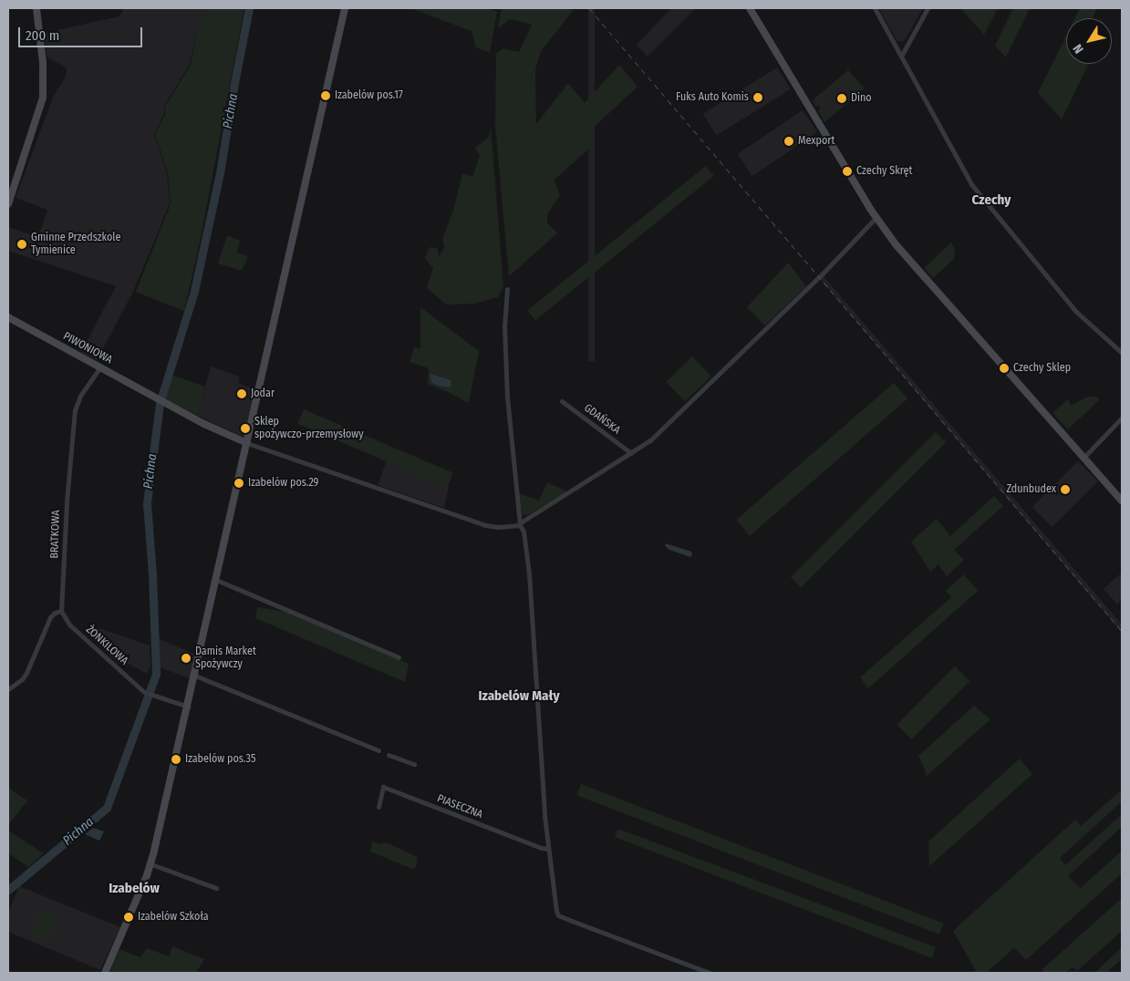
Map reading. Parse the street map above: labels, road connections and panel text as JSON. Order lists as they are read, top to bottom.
{
  "streets": {
    "street": [
      "PIWONIOWA",
      "GDAŃSKA",
      "BRATKOWA",
      "ŻONKILOWA",
      "PIASECZNA"
    ]
  },
  "crossings": [
    ["PIWONIOWA", "BRATKOWA"],
    ["BRATKOWA", "ŻONKILOWA"]
  ],
  "districts": ["Czechy", "Izabelów Mały", "Izabelów"],
  "water": ["Pichna"],
  "places": [
    "Izabelów pos.17",
    "Fuks Auto Komis",
    "Dino",
    "Mexport",
    "Czechy Skręt",
    "Gminne Przedszkole Tymienice",
    "Czechy Sklep",
    "Jodar",
    "Sklep spożywczo-przemysłowy",
    "Izabelów pos.29",
    "Zdunbudex",
    "Damis Market Spożywczy",
    "Izabelów pos.35",
    "Izabelów Szkoła"
  ],
  "scale_bar": "200 m",
  "north": "bottom left"
}
